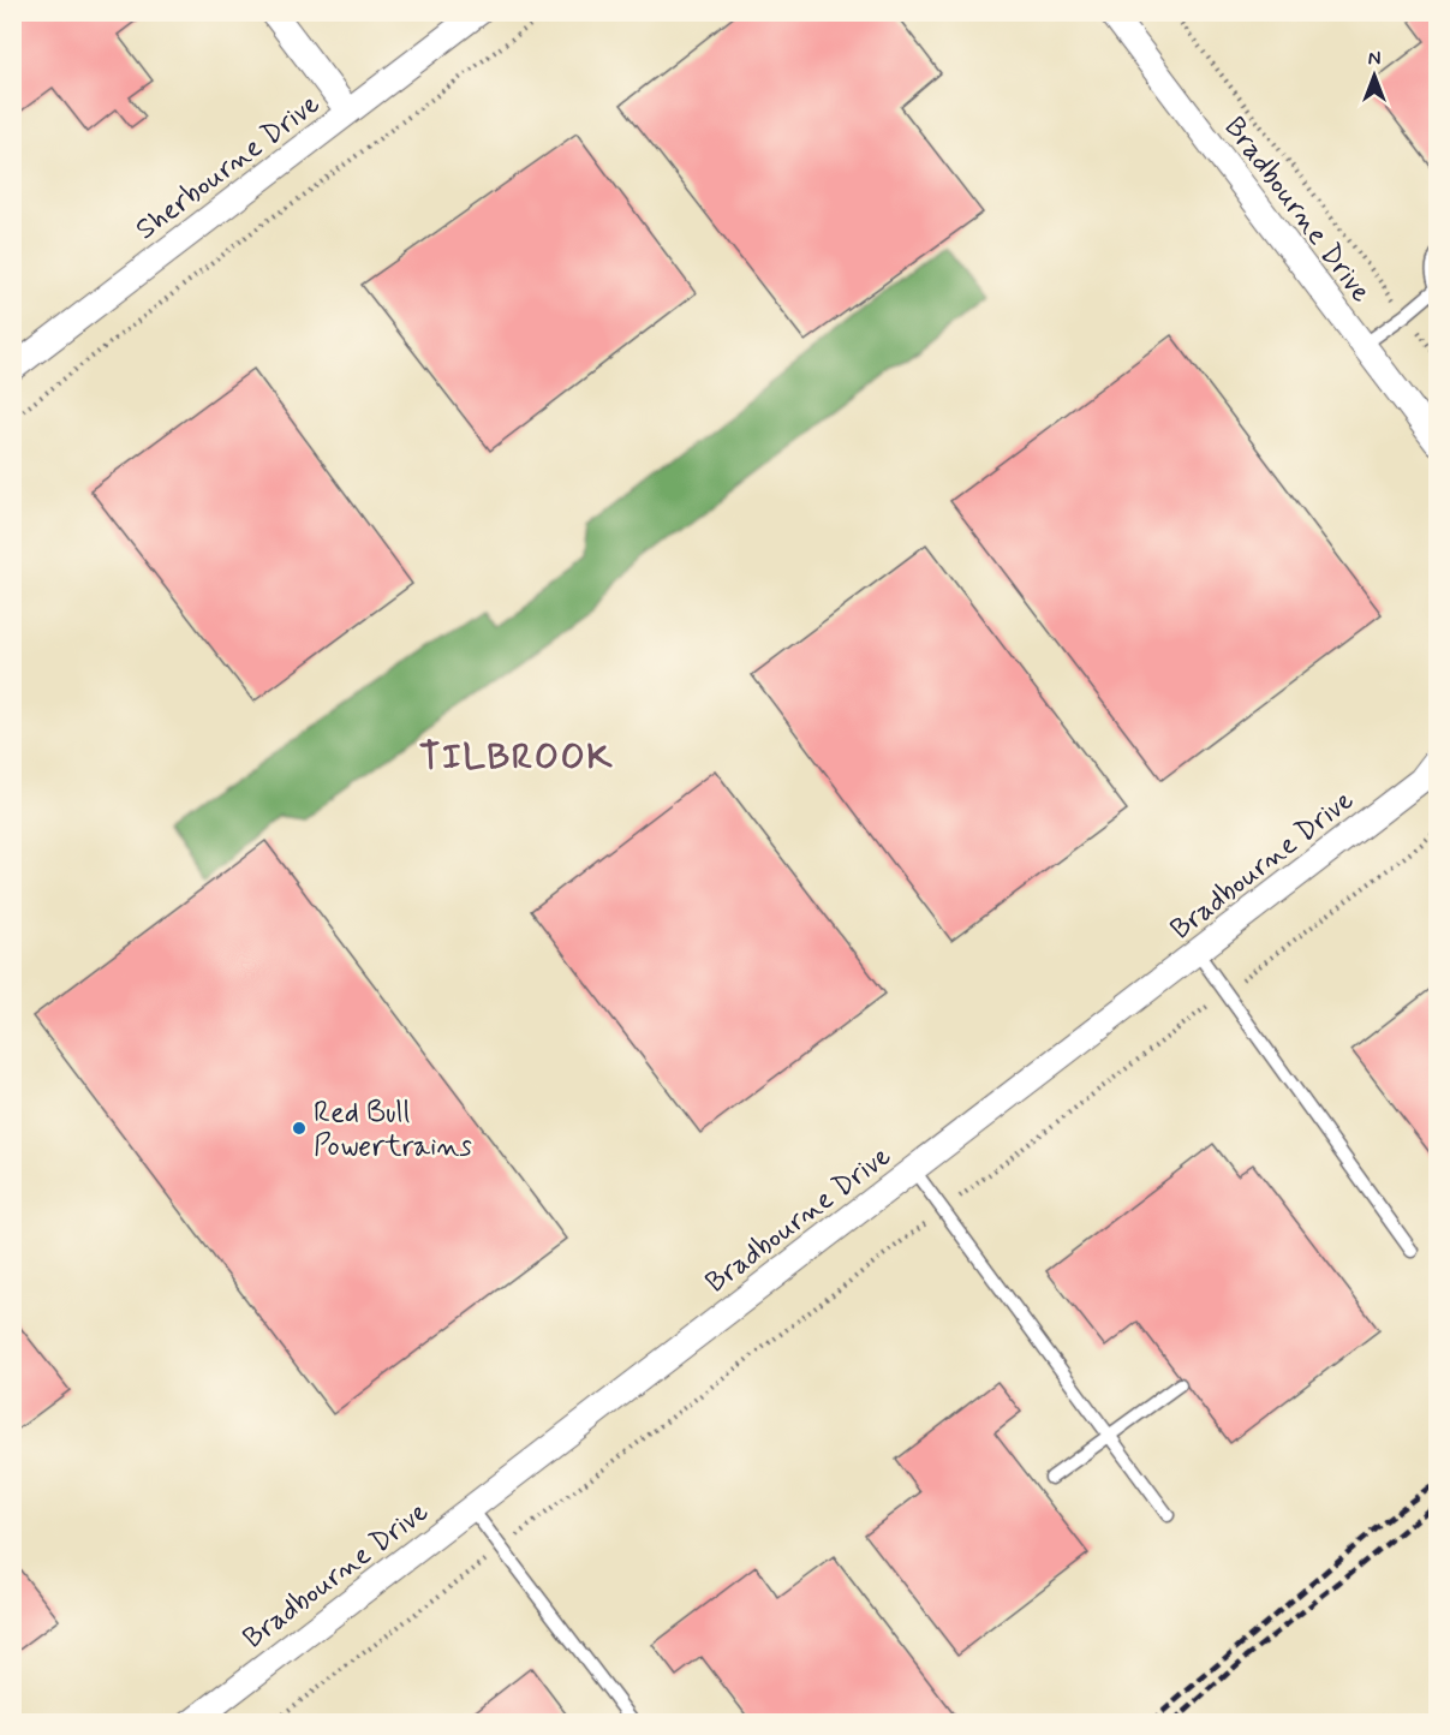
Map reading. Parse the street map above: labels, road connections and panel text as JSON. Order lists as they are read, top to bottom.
{
  "streets": {
    "street": ["Sherbourne Drive", "Bradbourne Drive"]
  },
  "districts": ["TILBROOK"],
  "places": ["Red Bull Powertrains"],
  "north": "top"
}
